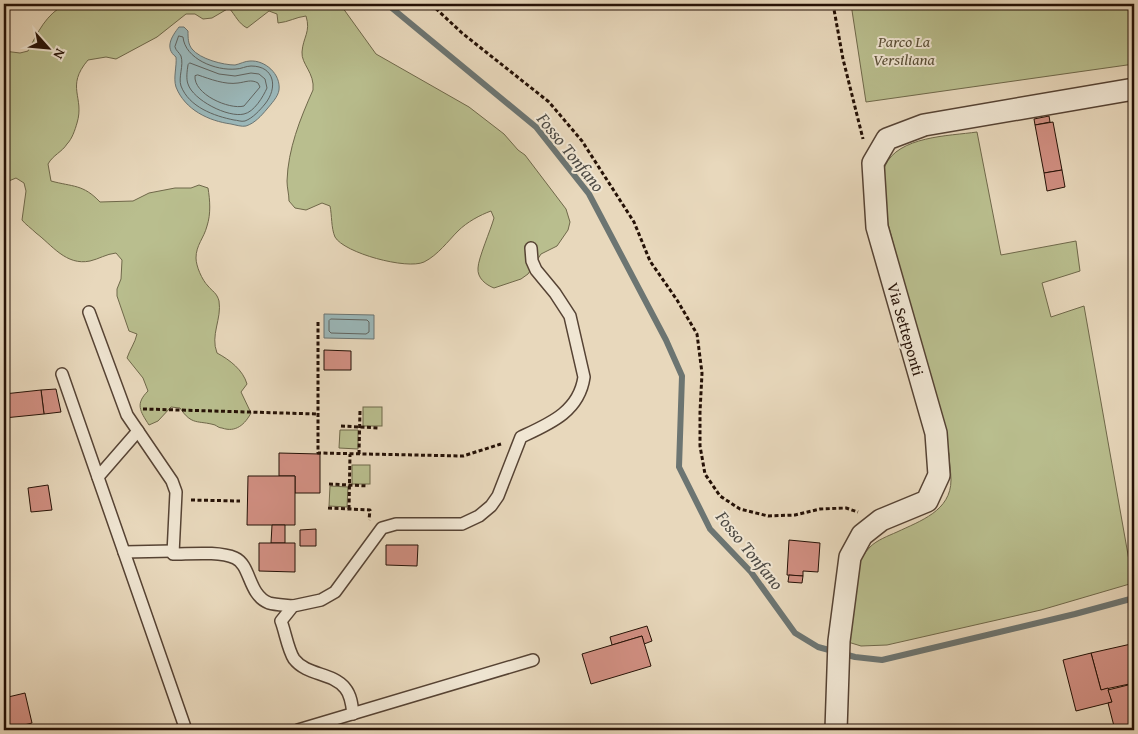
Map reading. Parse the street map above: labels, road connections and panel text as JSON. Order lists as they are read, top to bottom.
{
  "streets": {
    "street": ["Via Setteponti"]
  },
  "water": ["Fosso Tonfano"],
  "parks": ["Parco La Versiliana"],
  "north": "bottom right"
}
